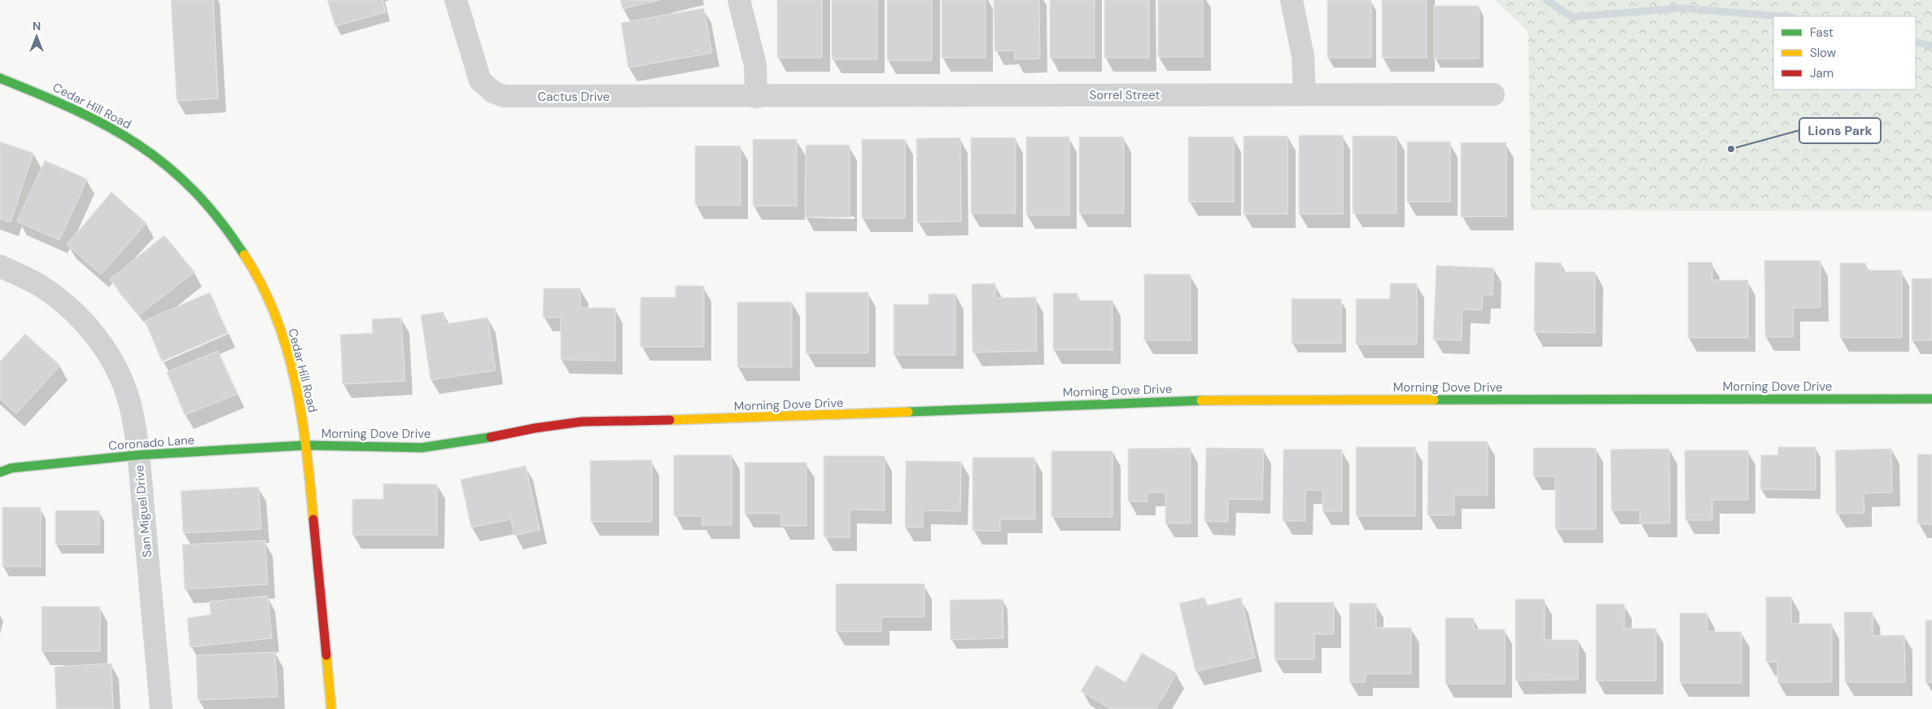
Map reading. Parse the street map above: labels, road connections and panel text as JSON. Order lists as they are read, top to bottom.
{
  "streets": {
    "street": [
      "Sorrel Street",
      "Cactus Drive",
      "Cedar Hill Road",
      "Morning Dove Drive",
      "Coronado Lane",
      "San Miguel Drive"
    ]
  },
  "crossings": [
    ["Sorrel Street", "Cactus Drive"],
    ["Cedar Hill Road", "Morning Dove Drive"],
    ["Cedar Hill Road", "Coronado Lane"],
    ["Morning Dove Drive", "Coronado Lane"],
    ["Coronado Lane", "San Miguel Drive"]
  ],
  "places": ["Lions Park"],
  "legend": ["Fast", "Slow", "Jam"],
  "north": "top"
}
